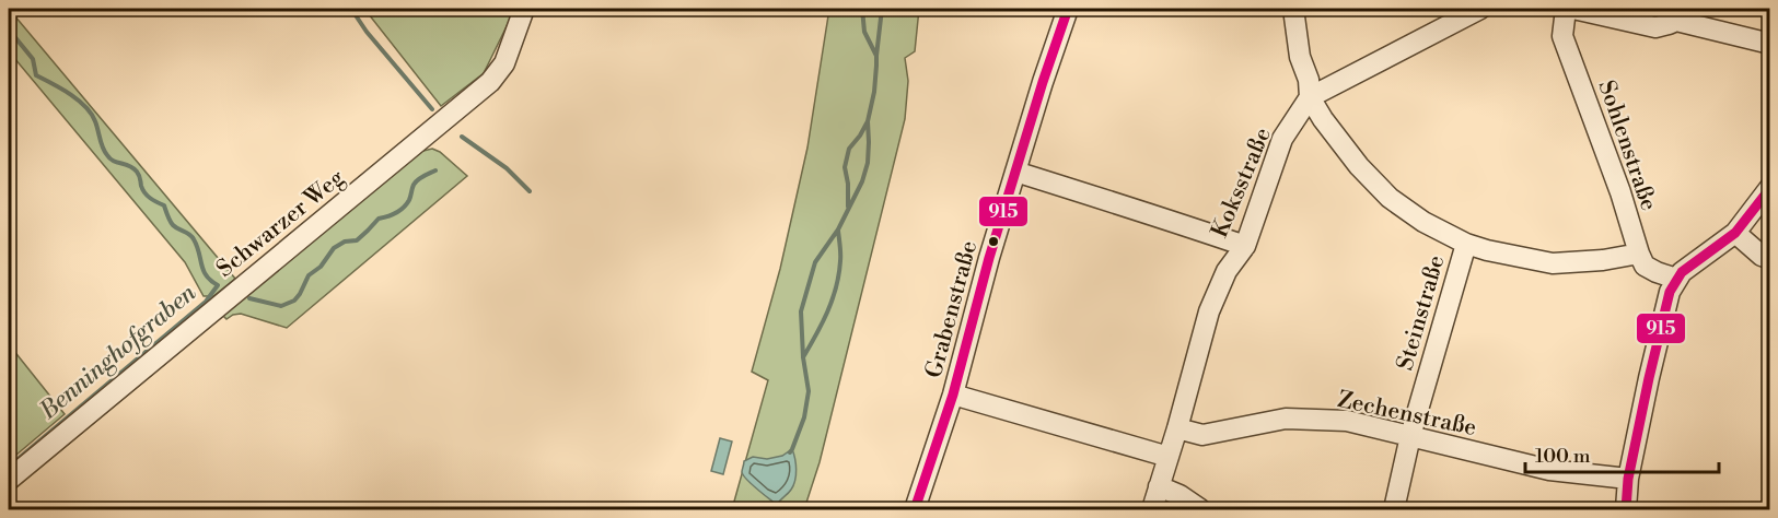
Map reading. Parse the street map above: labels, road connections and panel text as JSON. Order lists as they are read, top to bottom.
{
  "streets": {
    "street": [
      "Sohlenstraße",
      "Koksstraße",
      "Schwarzer Weg",
      "Grabenstraße",
      "Steinstraße",
      "Zechenstraße"
    ]
  },
  "crossings": [
    ["Koksstraße", "Zechenstraße"],
    ["Steinstraße", "Zechenstraße"]
  ],
  "water": ["Benninghofgraben"],
  "lines": ["transit line 915"],
  "scale_bar": "100 m"
}
